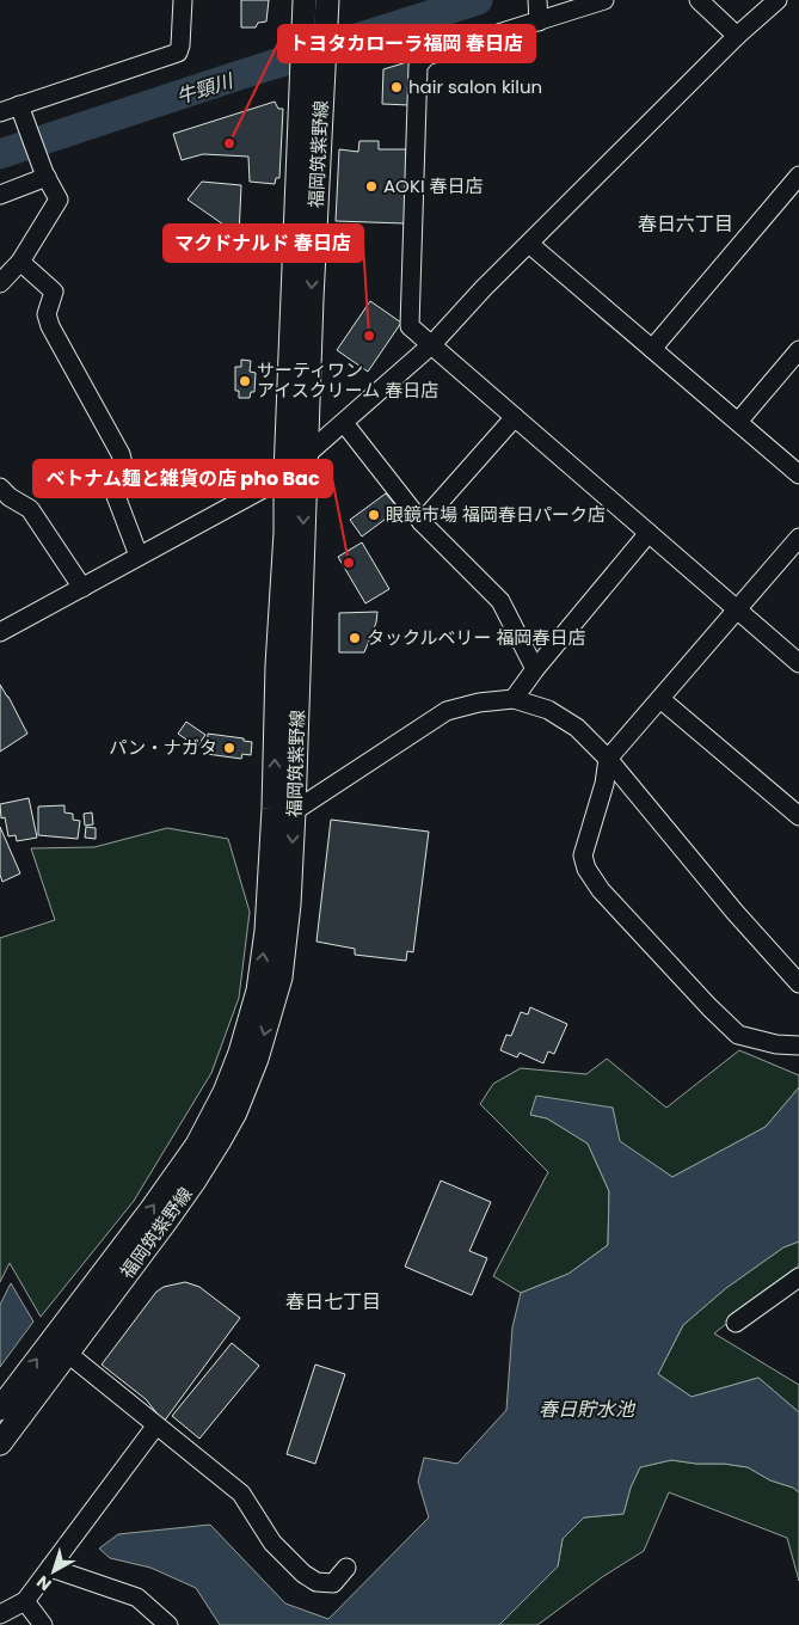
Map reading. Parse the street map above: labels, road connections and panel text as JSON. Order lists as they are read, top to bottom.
{
  "streets": {
    "main road": ["福岡筑紫野線"]
  },
  "districts": ["春日六丁目", "春日七丁目"],
  "water": ["牛頸川", "春日貯水池"],
  "places": [
    "hair salon kilun",
    "トヨタカローラ福岡 春日店",
    "AOKI 春日店",
    "マクドナルド 春日店",
    "サーティワン アイスクリーム 春日店",
    "眼鏡市場 福岡春日パーク店",
    "ベトナム麺と雑貨の店 pho Bac",
    "タックルベリー 福岡春日店",
    "パン・ナガタ"
  ],
  "north": "bottom left"
}
